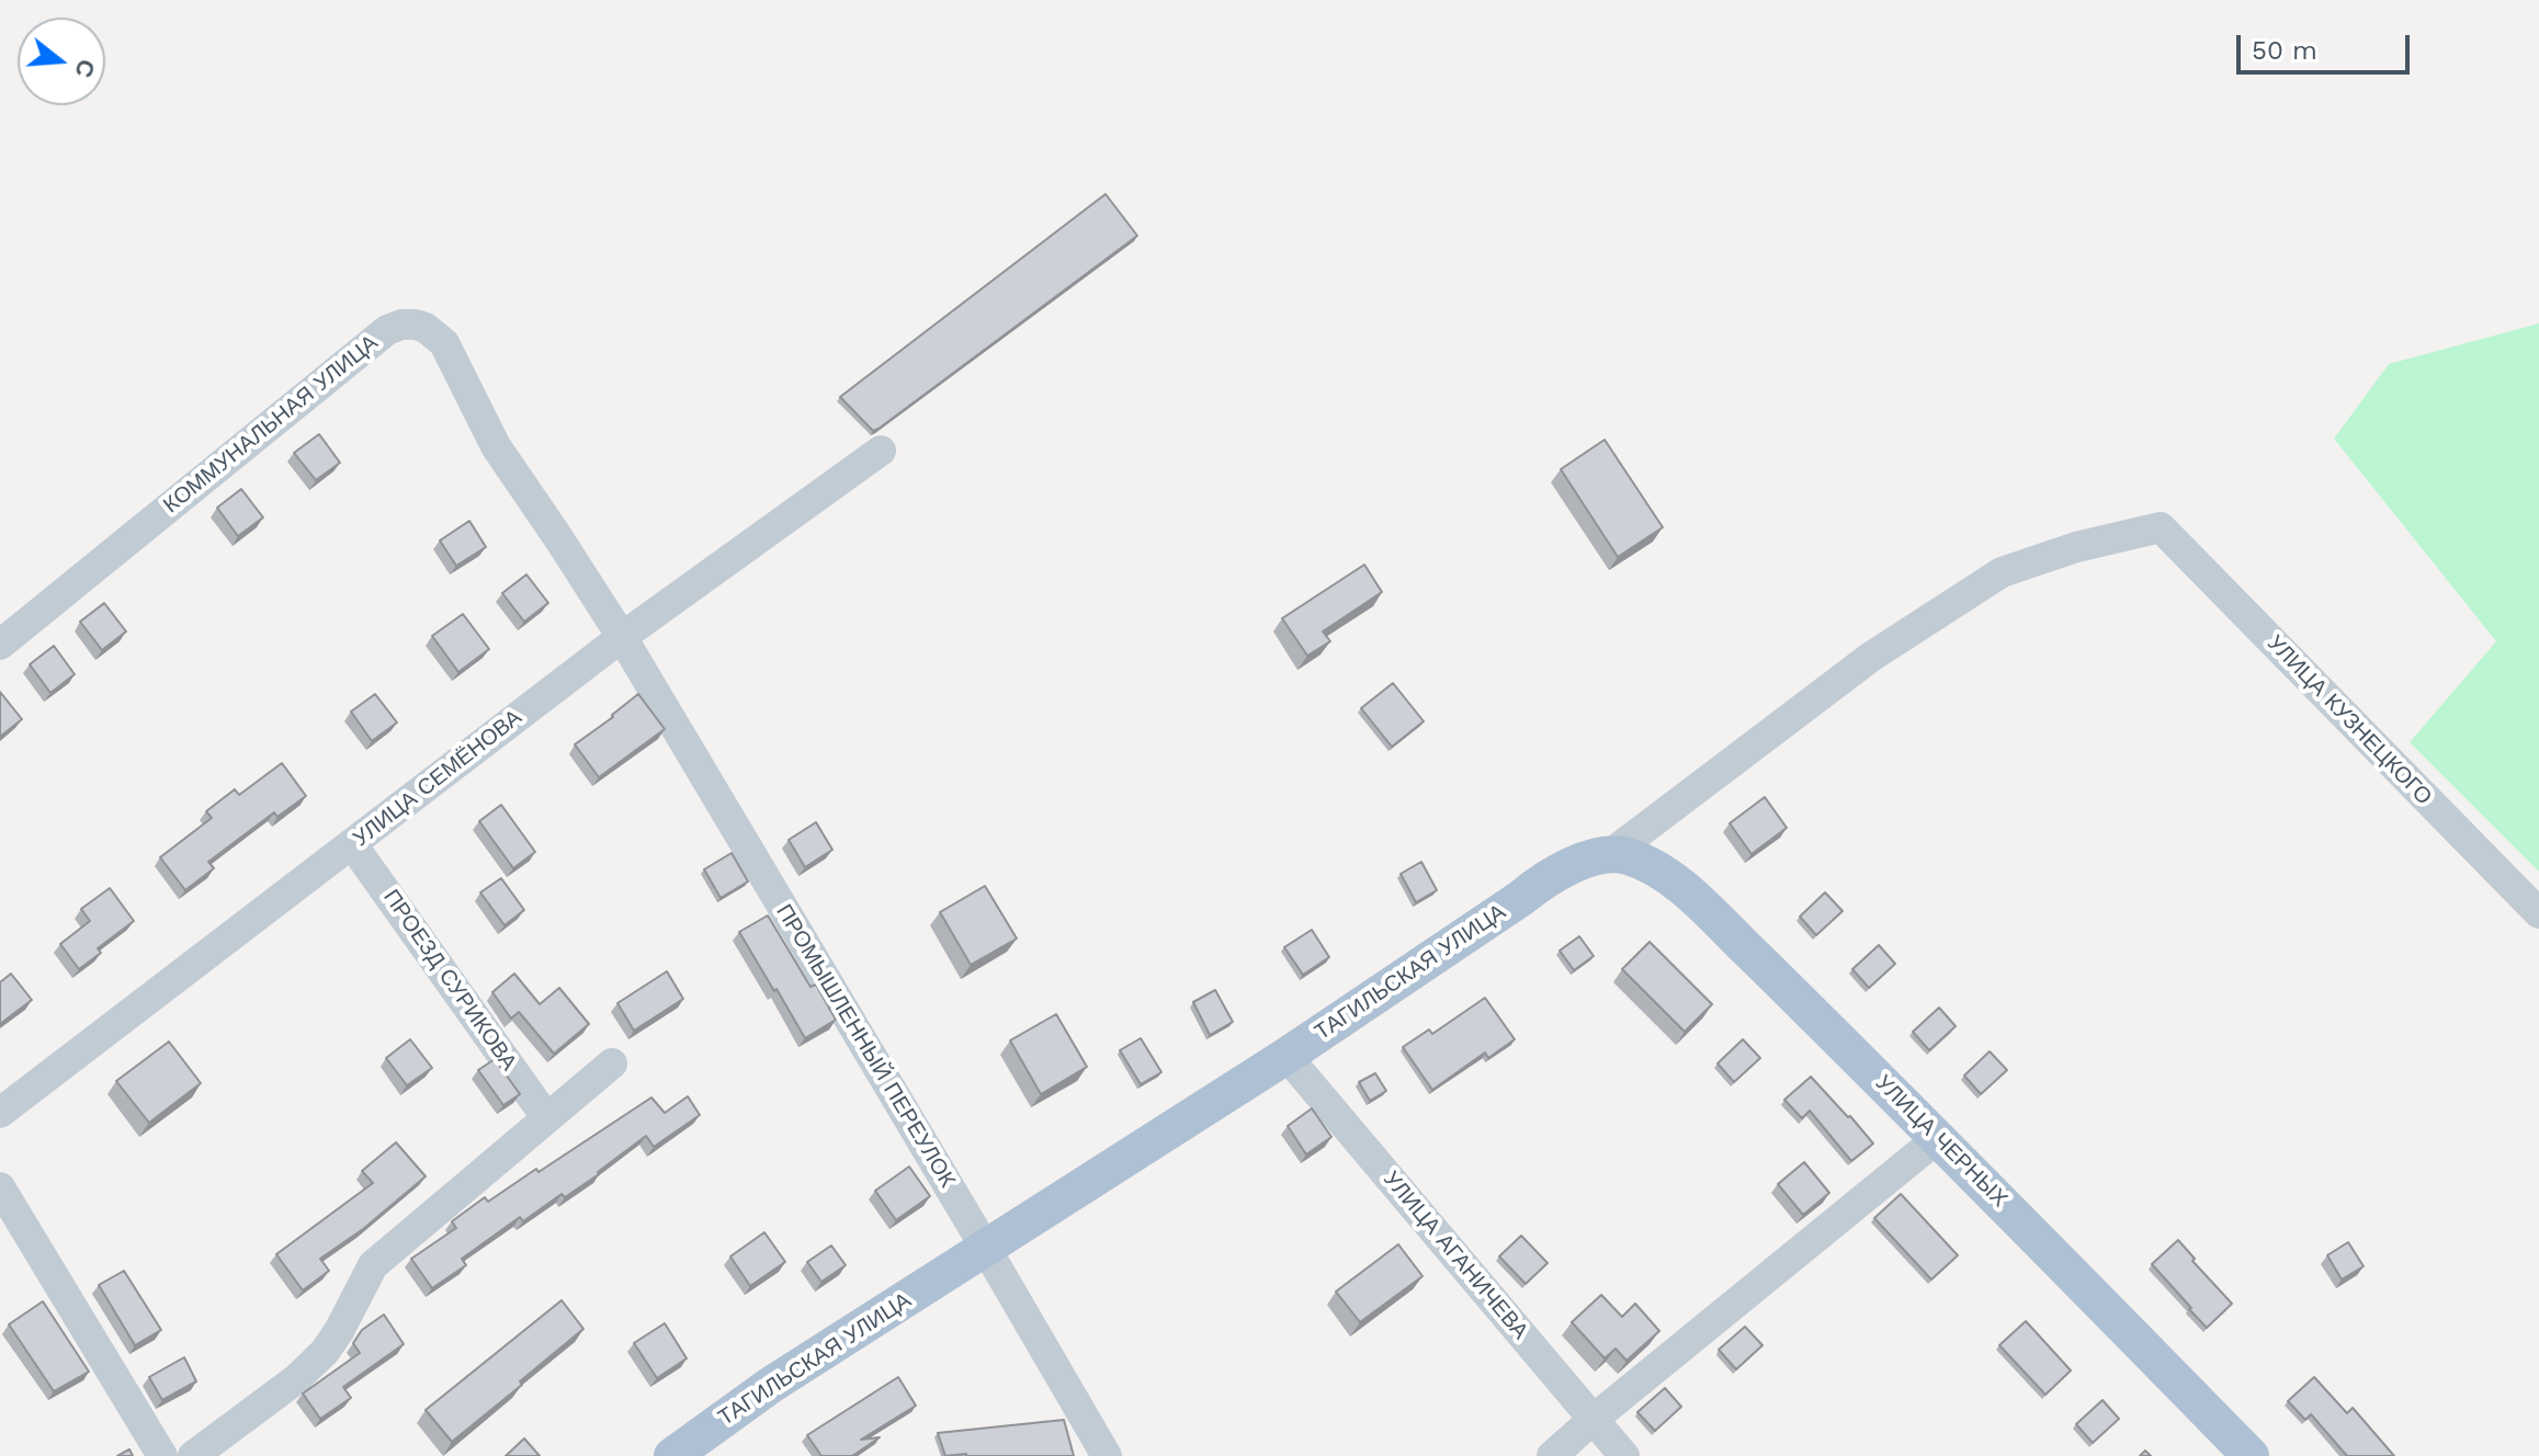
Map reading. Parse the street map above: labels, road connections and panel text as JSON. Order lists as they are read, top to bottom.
{
  "streets": {
    "main road": ["ТАГИЛЬСКАЯ УЛИЦА", "УЛИЦА ЧЕРНЫХ"],
    "street": [
      "КОММУНАЛЬНАЯ УЛИЦА",
      "УЛИЦА КУЗНЕЦКОГО",
      "УЛИЦА СЕМЁНОВА",
      "ПРОЕЗД СУРИКОВА",
      "ПРОМЫШЛЕННЫЙ ПЕРЕУЛОК",
      "УЛИЦА АГАНИЧЕВА"
    ]
  },
  "crossings": [
    ["КОММУНАЛЬНАЯ УЛИЦА", "УЛИЦА СЕМЁНОВА"],
    ["КОММУНАЛЬНАЯ УЛИЦА", "ПРОМЫШЛЕННЫЙ ПЕРЕУЛОК"],
    ["УЛИЦА КУЗНЕЦКОГО", "ТАГИЛЬСКАЯ УЛИЦА"],
    ["УЛИЦА СЕМЁНОВА", "ПРОЕЗД СУРИКОВА"],
    ["УЛИЦА СЕМЁНОВА", "ПРОМЫШЛЕННЫЙ ПЕРЕУЛОК"],
    ["ТАГИЛЬСКАЯ УЛИЦА", "ПРОМЫШЛЕННЫЙ ПЕРЕУЛОК"],
    ["ТАГИЛЬСКАЯ УЛИЦА", "УЛИЦА ЧЕРНЫХ"],
    ["ТАГИЛЬСКАЯ УЛИЦА", "УЛИЦА АГАНИЧЕВА"]
  ],
  "scale_bar": "50 m",
  "north": "right"
}
